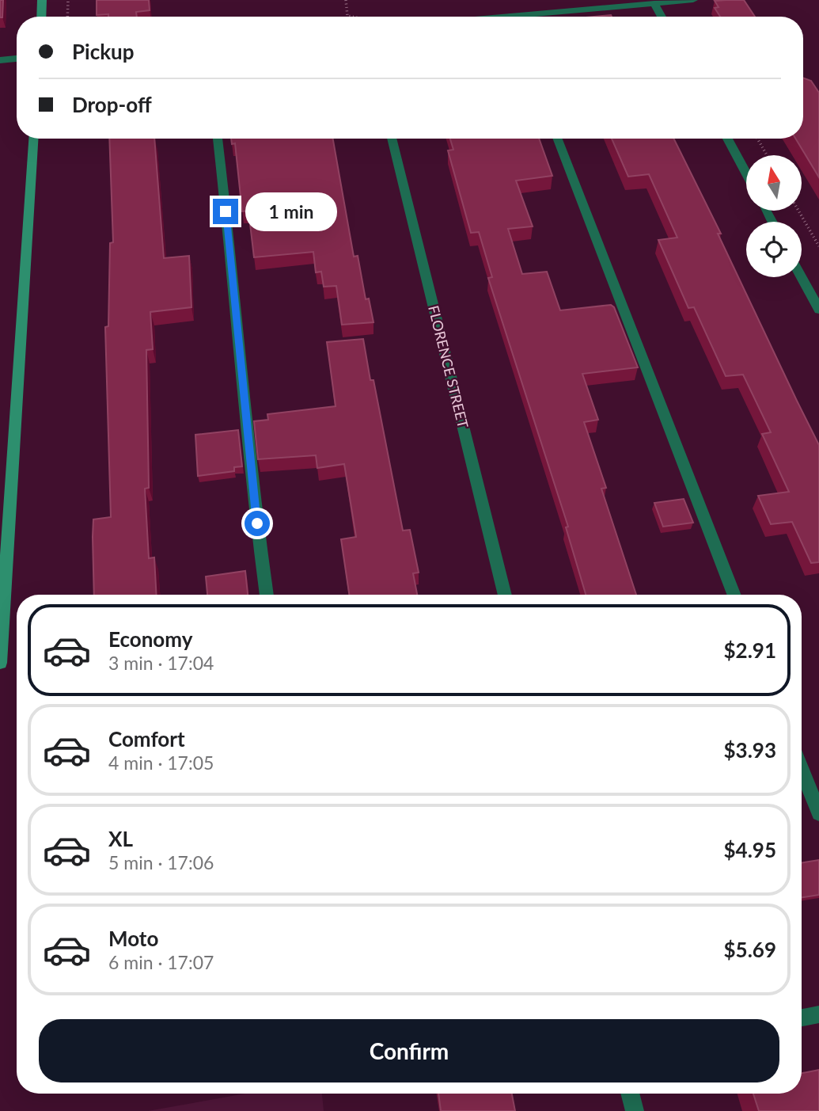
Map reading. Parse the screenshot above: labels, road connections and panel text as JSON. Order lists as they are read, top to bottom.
{
  "streets": {
    "street": ["FLORENCE STREET"]
  },
  "north": "top",
  "page": {
    "banner": ["Pickup", "Drop-off"],
    "bubble": "1 min",
    "list": [
      {
        "name": "Economy",
        "note": "3 min · 17:04",
        "value": "$2.91"
      },
      {
        "name": "Comfort",
        "note": "4 min · 17:05",
        "value": "$3.93"
      },
      {
        "name": "XL",
        "note": "5 min · 17:06",
        "value": "$4.95"
      },
      {
        "name": "Moto",
        "note": "6 min · 17:07",
        "value": "$5.69"
      }
    ],
    "buttons": "Confirm"
  }
}
